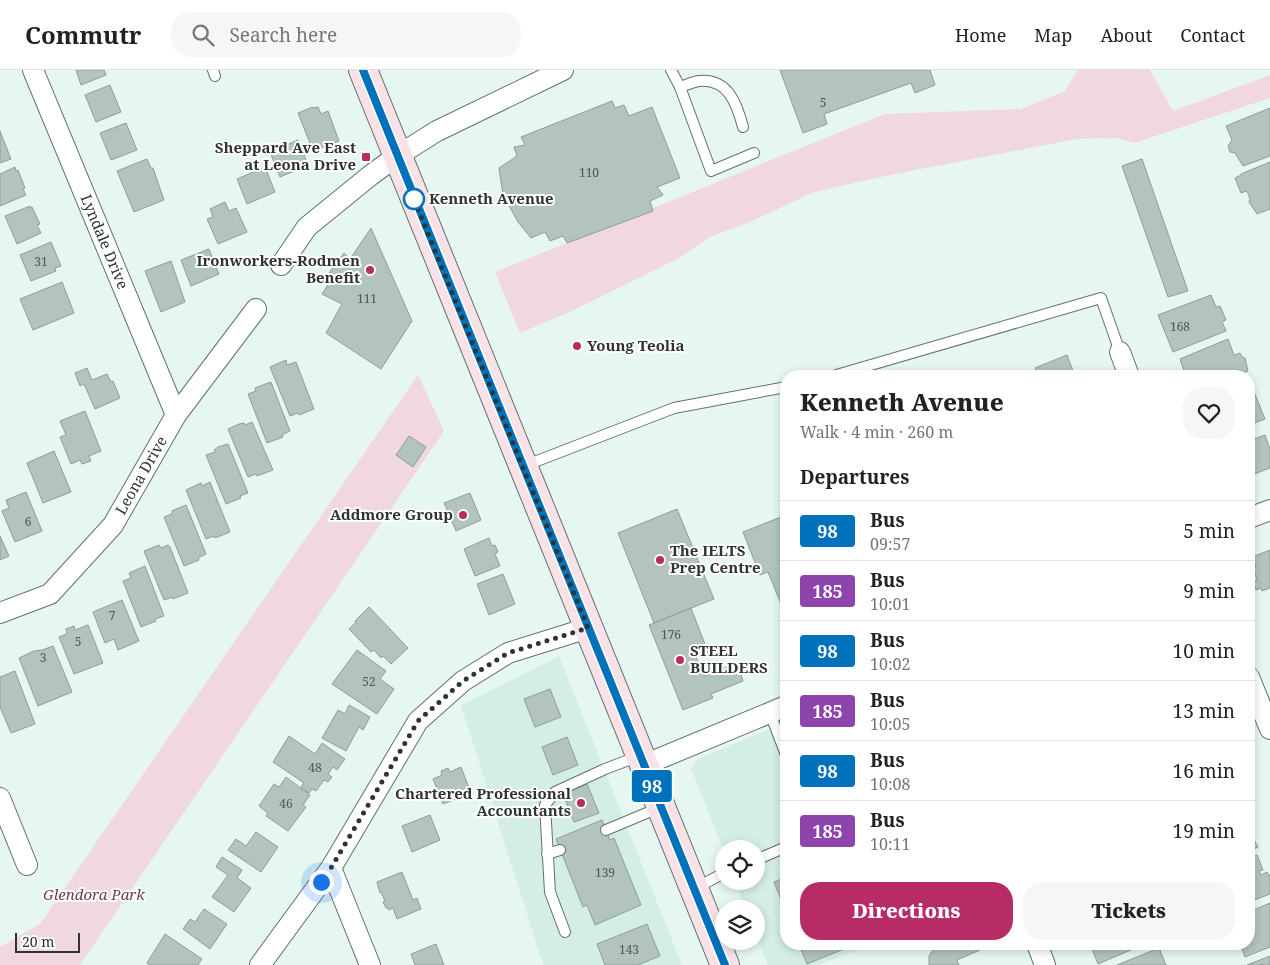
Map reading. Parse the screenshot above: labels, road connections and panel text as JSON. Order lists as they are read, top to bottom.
{
  "streets": {
    "street": ["Lyndale Drive", "Leona Drive"]
  },
  "crossings": [
    ["Lyndale Drive", "Leona Drive"]
  ],
  "parks": ["Glendora Park"],
  "places": {
    "transit": ["Sheppard Ave East at Leona Drive"],
    "other": [
      "Kenneth Avenue",
      "Ironworkers-Rodmen Benefit",
      "Young Teolia",
      "Addmore Group",
      "The IELTS Prep Centre",
      "STEEL BUILDERS",
      "Chartered Professional Accountants"
    ]
  },
  "lines": ["bus line 98"],
  "house_numbers": [
    "5",
    "110",
    "31",
    "111",
    "168",
    "6",
    "7",
    "176",
    "5",
    "3",
    "52",
    "48",
    "46",
    "139",
    "143"
  ],
  "scale_bar": "20 m",
  "page": {
    "header": "Commutr",
    "search": "Search here",
    "nav": [
      "Home",
      "Map",
      "About",
      "Contact"
    ],
    "on_map": "98",
    "heading": [
      ["Kenneth Avenue", "Walk · 4 min · 260 m"],
      "Departures"
    ],
    "list": [
      {
        "mark": "98",
        "name": "Bus",
        "note": "09:57",
        "value": "5 min"
      },
      {
        "mark": "185",
        "name": "Bus",
        "note": "10:01",
        "value": "9 min"
      },
      {
        "mark": "98",
        "name": "Bus",
        "note": "10:02",
        "value": "10 min"
      },
      {
        "mark": "185",
        "name": "Bus",
        "note": "10:05",
        "value": "13 min"
      },
      {
        "mark": "98",
        "name": "Bus",
        "note": "10:08",
        "value": "16 min"
      },
      {
        "mark": "185",
        "name": "Bus",
        "note": "10:11",
        "value": "19 min"
      }
    ],
    "buttons": ["Directions", "Tickets"],
    "scale": "20 m"
  }
}
